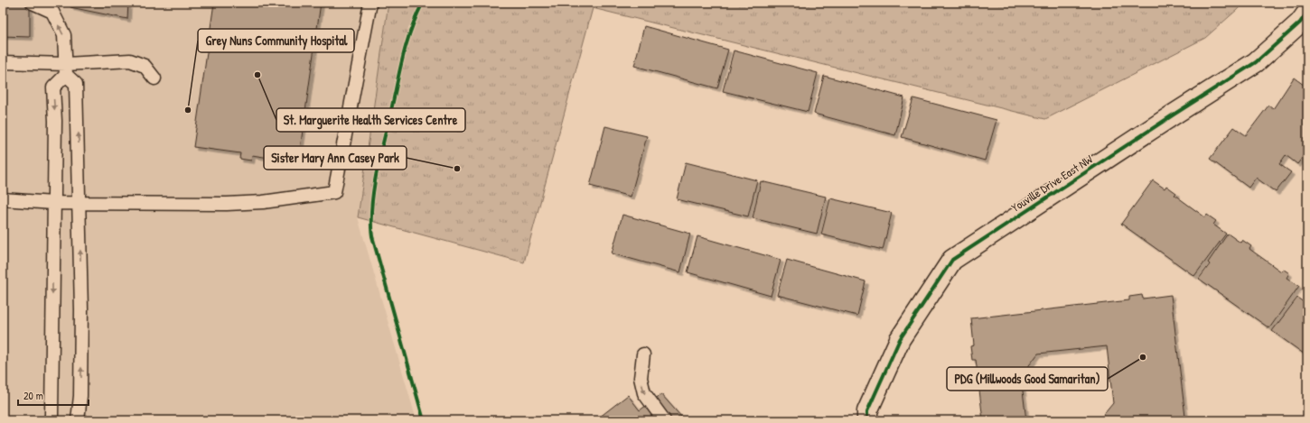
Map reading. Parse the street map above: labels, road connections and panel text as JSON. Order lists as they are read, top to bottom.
{
  "streets": {
    "street": ["Youville Drive East NW"]
  },
  "places": [
    "St. Marguerite Health Services Centre",
    "Grey Nuns Community Hospital",
    "Sister Mary Ann Casey Park",
    "PDG (Millwoods Good Samaritan)"
  ],
  "scale_bar": "20 m"
}
